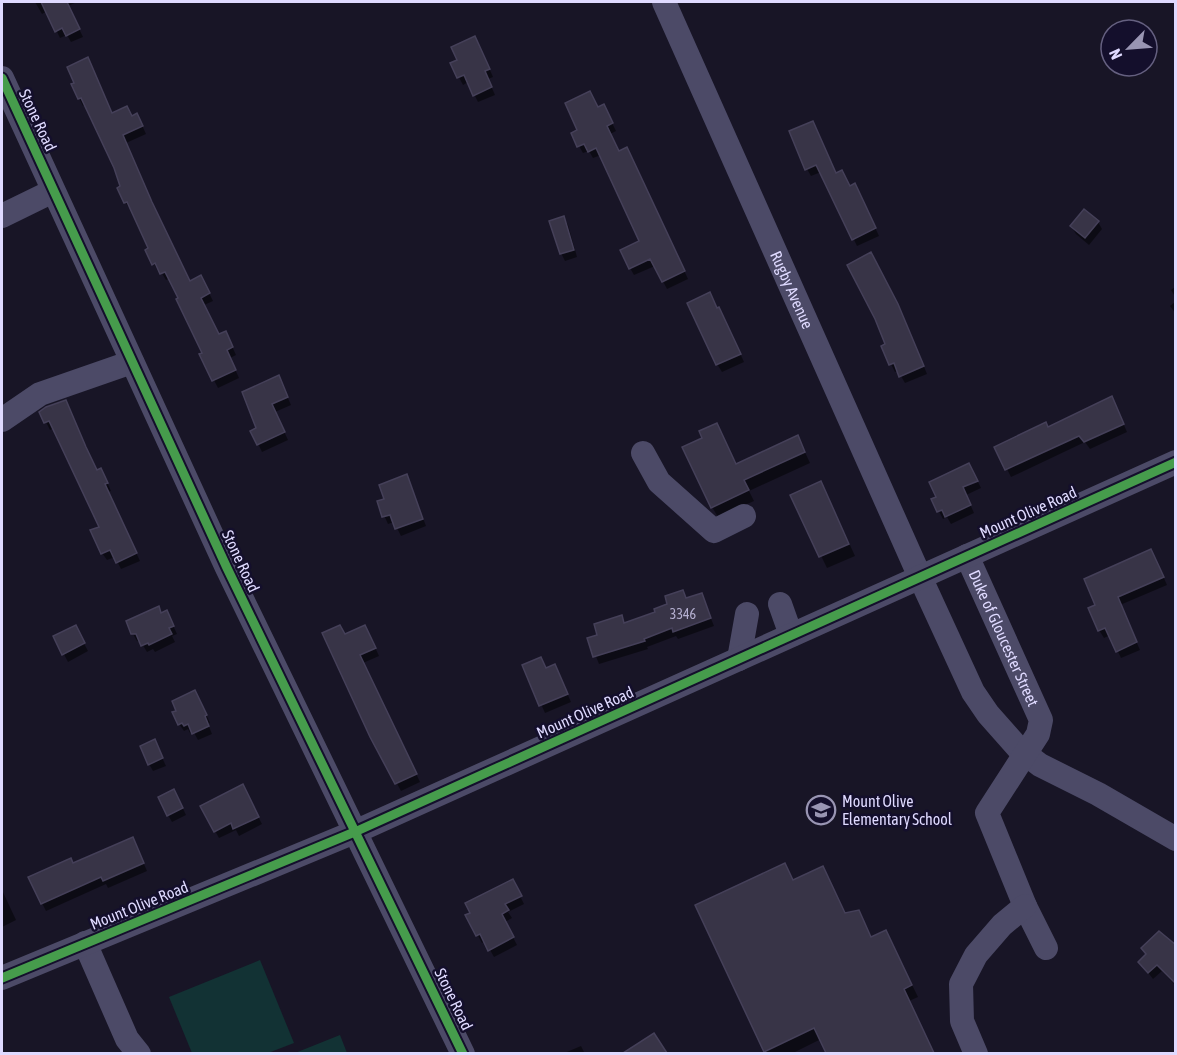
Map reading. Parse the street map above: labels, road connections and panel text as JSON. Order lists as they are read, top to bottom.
{
  "streets": {
    "street": [
      "Stone Road",
      "Rugby Avenue",
      "Mount Olive Road",
      "Duke of Gloucester Street"
    ]
  },
  "crossings": [
    ["Stone Road", "Mount Olive Road"],
    ["Rugby Avenue", "Mount Olive Road"],
    ["Mount Olive Road", "Duke of Gloucester Street"]
  ],
  "places": {
    "school or university": ["Mount Olive Elementary School"]
  },
  "house_numbers": ["3346"],
  "north": "bottom left"
}
